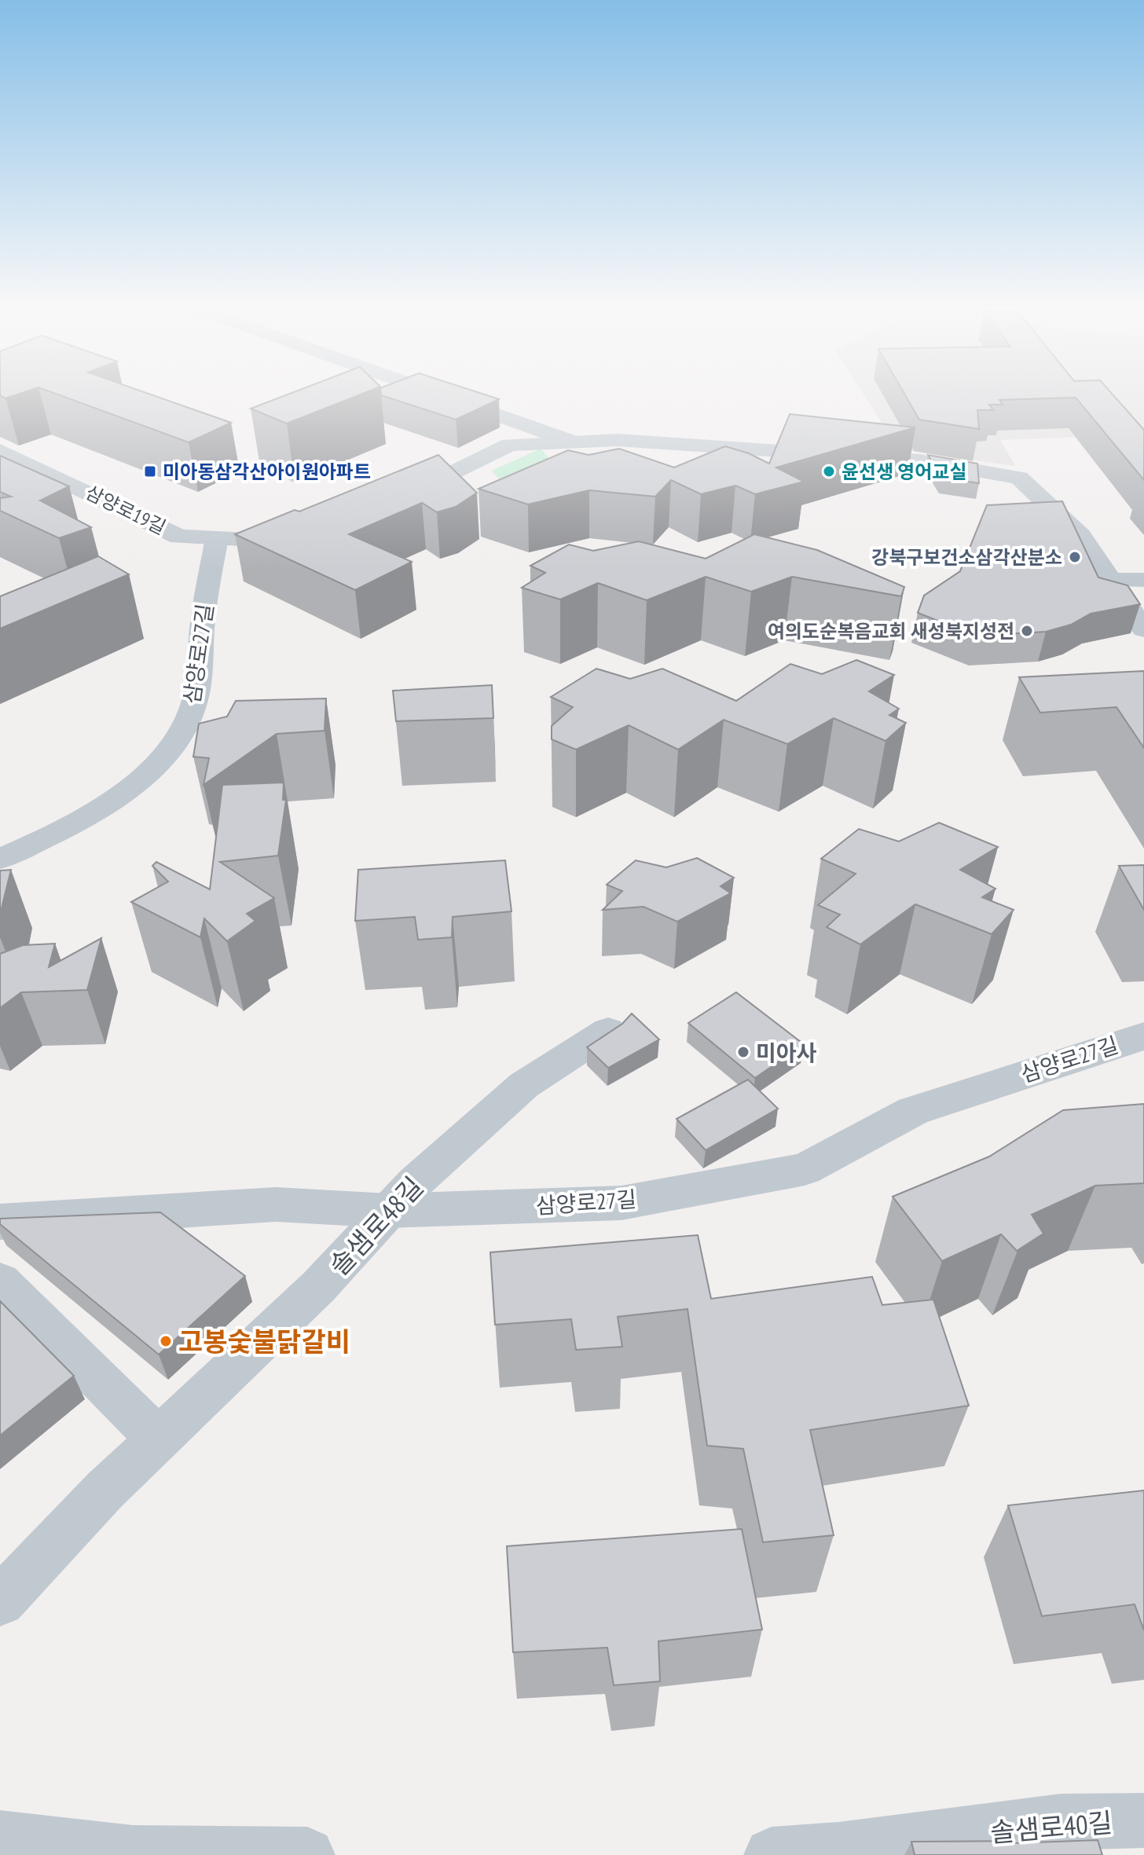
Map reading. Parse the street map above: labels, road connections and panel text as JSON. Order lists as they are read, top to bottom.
{
  "streets": {
    "street": [
      "삼양로19길",
      "삼양로27길",
      "솔샘로48길",
      "솔샘로40길"
    ]
  },
  "crossings": [
    ["삼양로19길", "삼양로27길"],
    ["삼양로27길", "솔샘로48길"]
  ],
  "places": {
    "transit": ["미아동삼각산아이원아파트"],
    "other": [
      "윤선생 영어교실",
      "강북구보건소삼각산분소",
      "여의도순복음교회 새성북지성전",
      "미아사",
      "고봉숯불닭갈비"
    ]
  }
}
